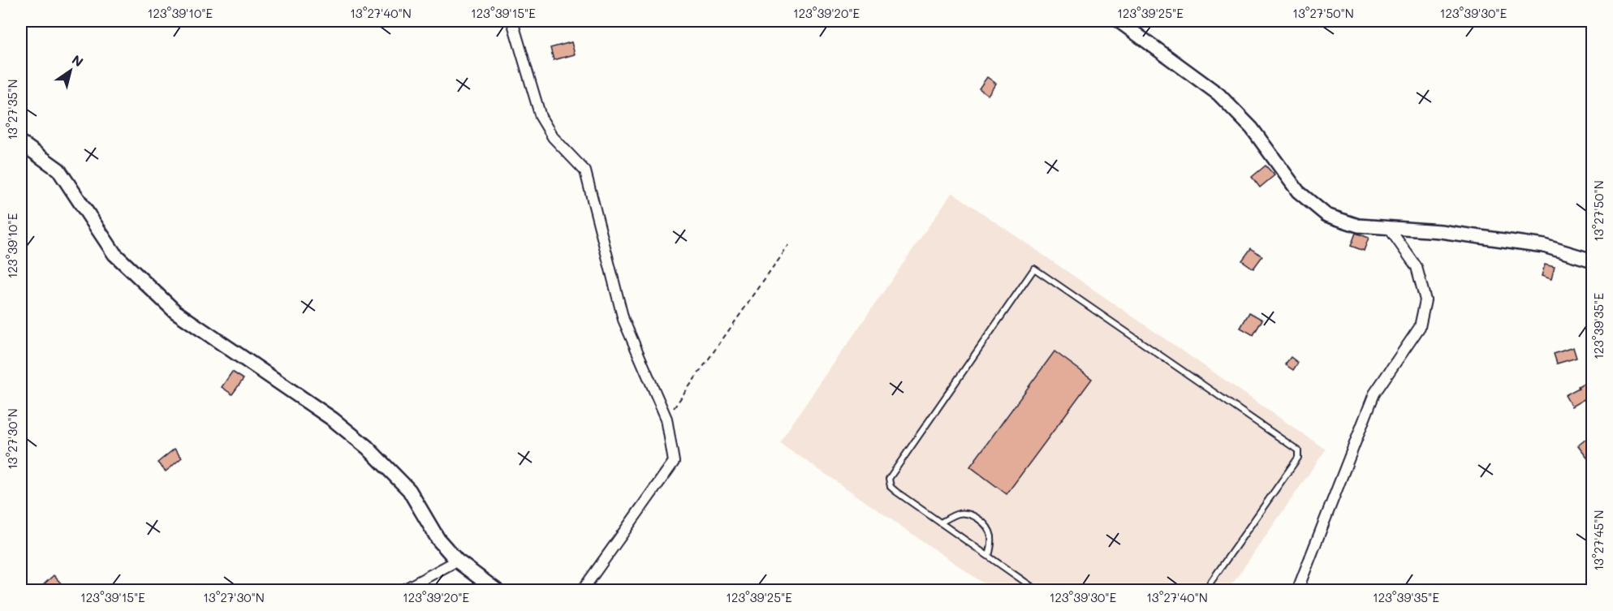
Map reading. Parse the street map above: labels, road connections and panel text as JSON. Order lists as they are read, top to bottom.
{
  "north": "top right",
  "coordinates": [
    "123°39'10\"E",
    "13°27'40\"N",
    "123°39'15\"E",
    "123°39'20\"E",
    "123°39'25\"E",
    "13°27'50\"N",
    "123°39'30\"E",
    "13°27'35\"N",
    "123°39'35\"E",
    "13°27'30\"N",
    "13°27'45\"N"
  ]
}
